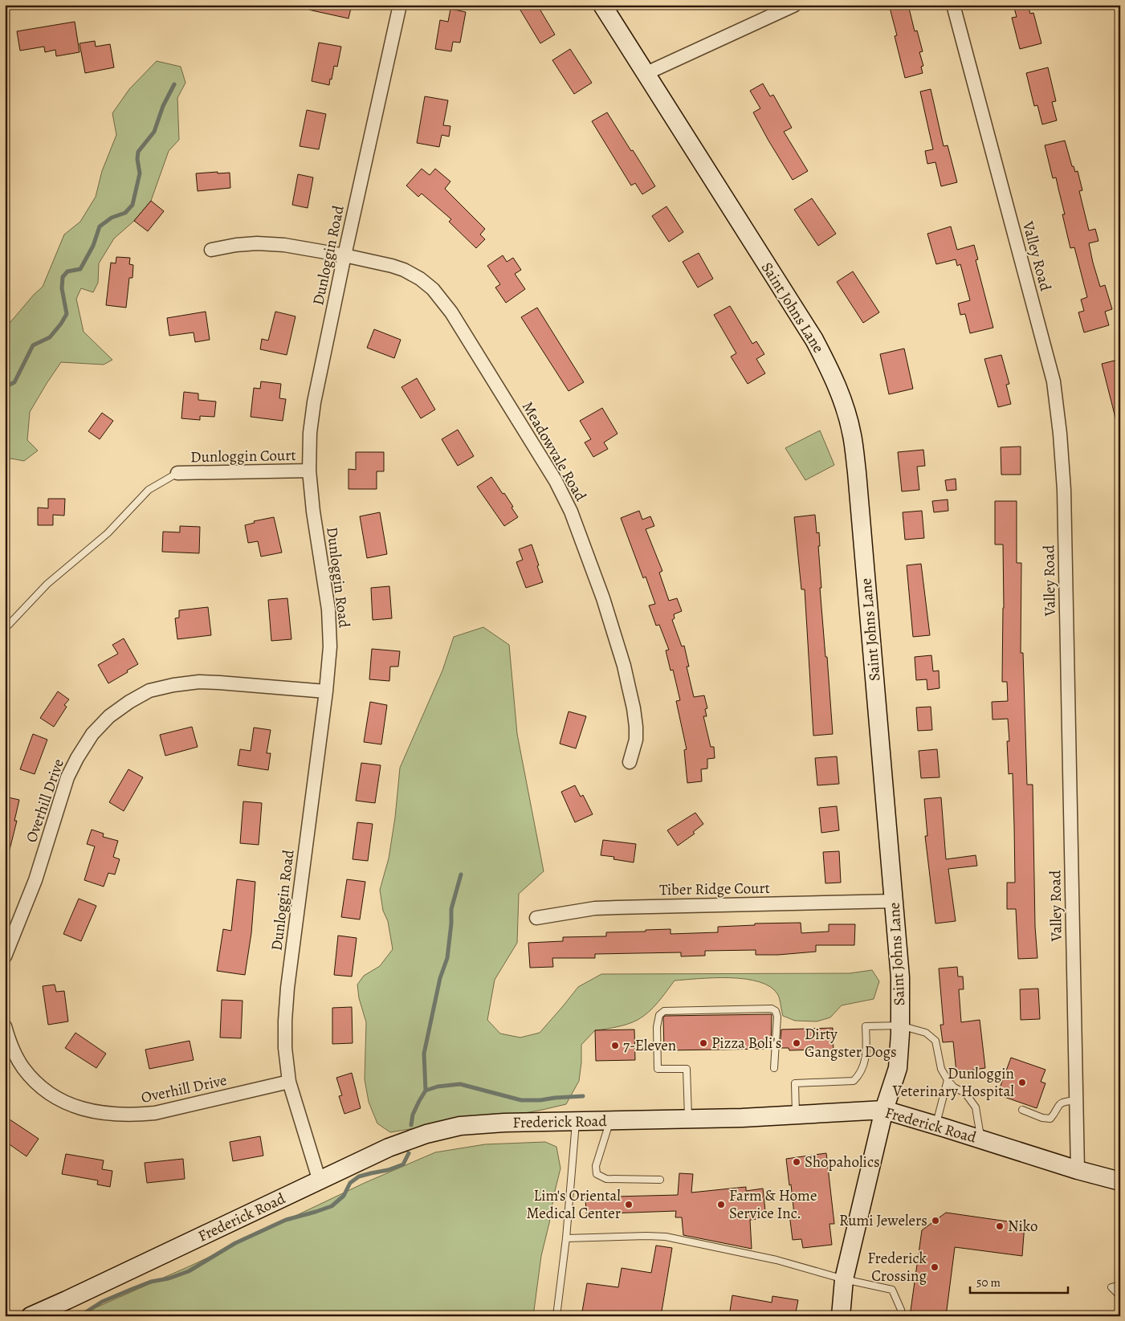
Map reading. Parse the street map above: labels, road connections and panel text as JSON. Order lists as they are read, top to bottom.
{
  "streets": {
    "street": [
      "Dunloggin Road",
      "Valley Road",
      "Saint Johns Lane",
      "Meadowvale Road",
      "Dunloggin Court",
      "Overhill Drive",
      "Tiber Ridge Court",
      "Frederick Road"
    ]
  },
  "crossings": [
    ["Dunloggin Road", "Meadowvale Road"],
    ["Dunloggin Road", "Dunloggin Court"],
    ["Dunloggin Road", "Overhill Drive"],
    ["Dunloggin Road", "Frederick Road"],
    ["Valley Road", "Frederick Road"],
    ["Saint Johns Lane", "Tiber Ridge Court"],
    ["Saint Johns Lane", "Frederick Road"]
  ],
  "places": [
    "Pizza Boli's",
    "Dirty Gangster Dogs",
    "7-Eleven",
    "Dunloggin Veterinary Hospital",
    "Shopaholics",
    "Lim's Oriental Medical Center",
    "Farm & Home Service Inc.",
    "Rumi Jewelers",
    "Niko",
    "Frederick Crossing"
  ],
  "scale_bar": "50 m"
}
